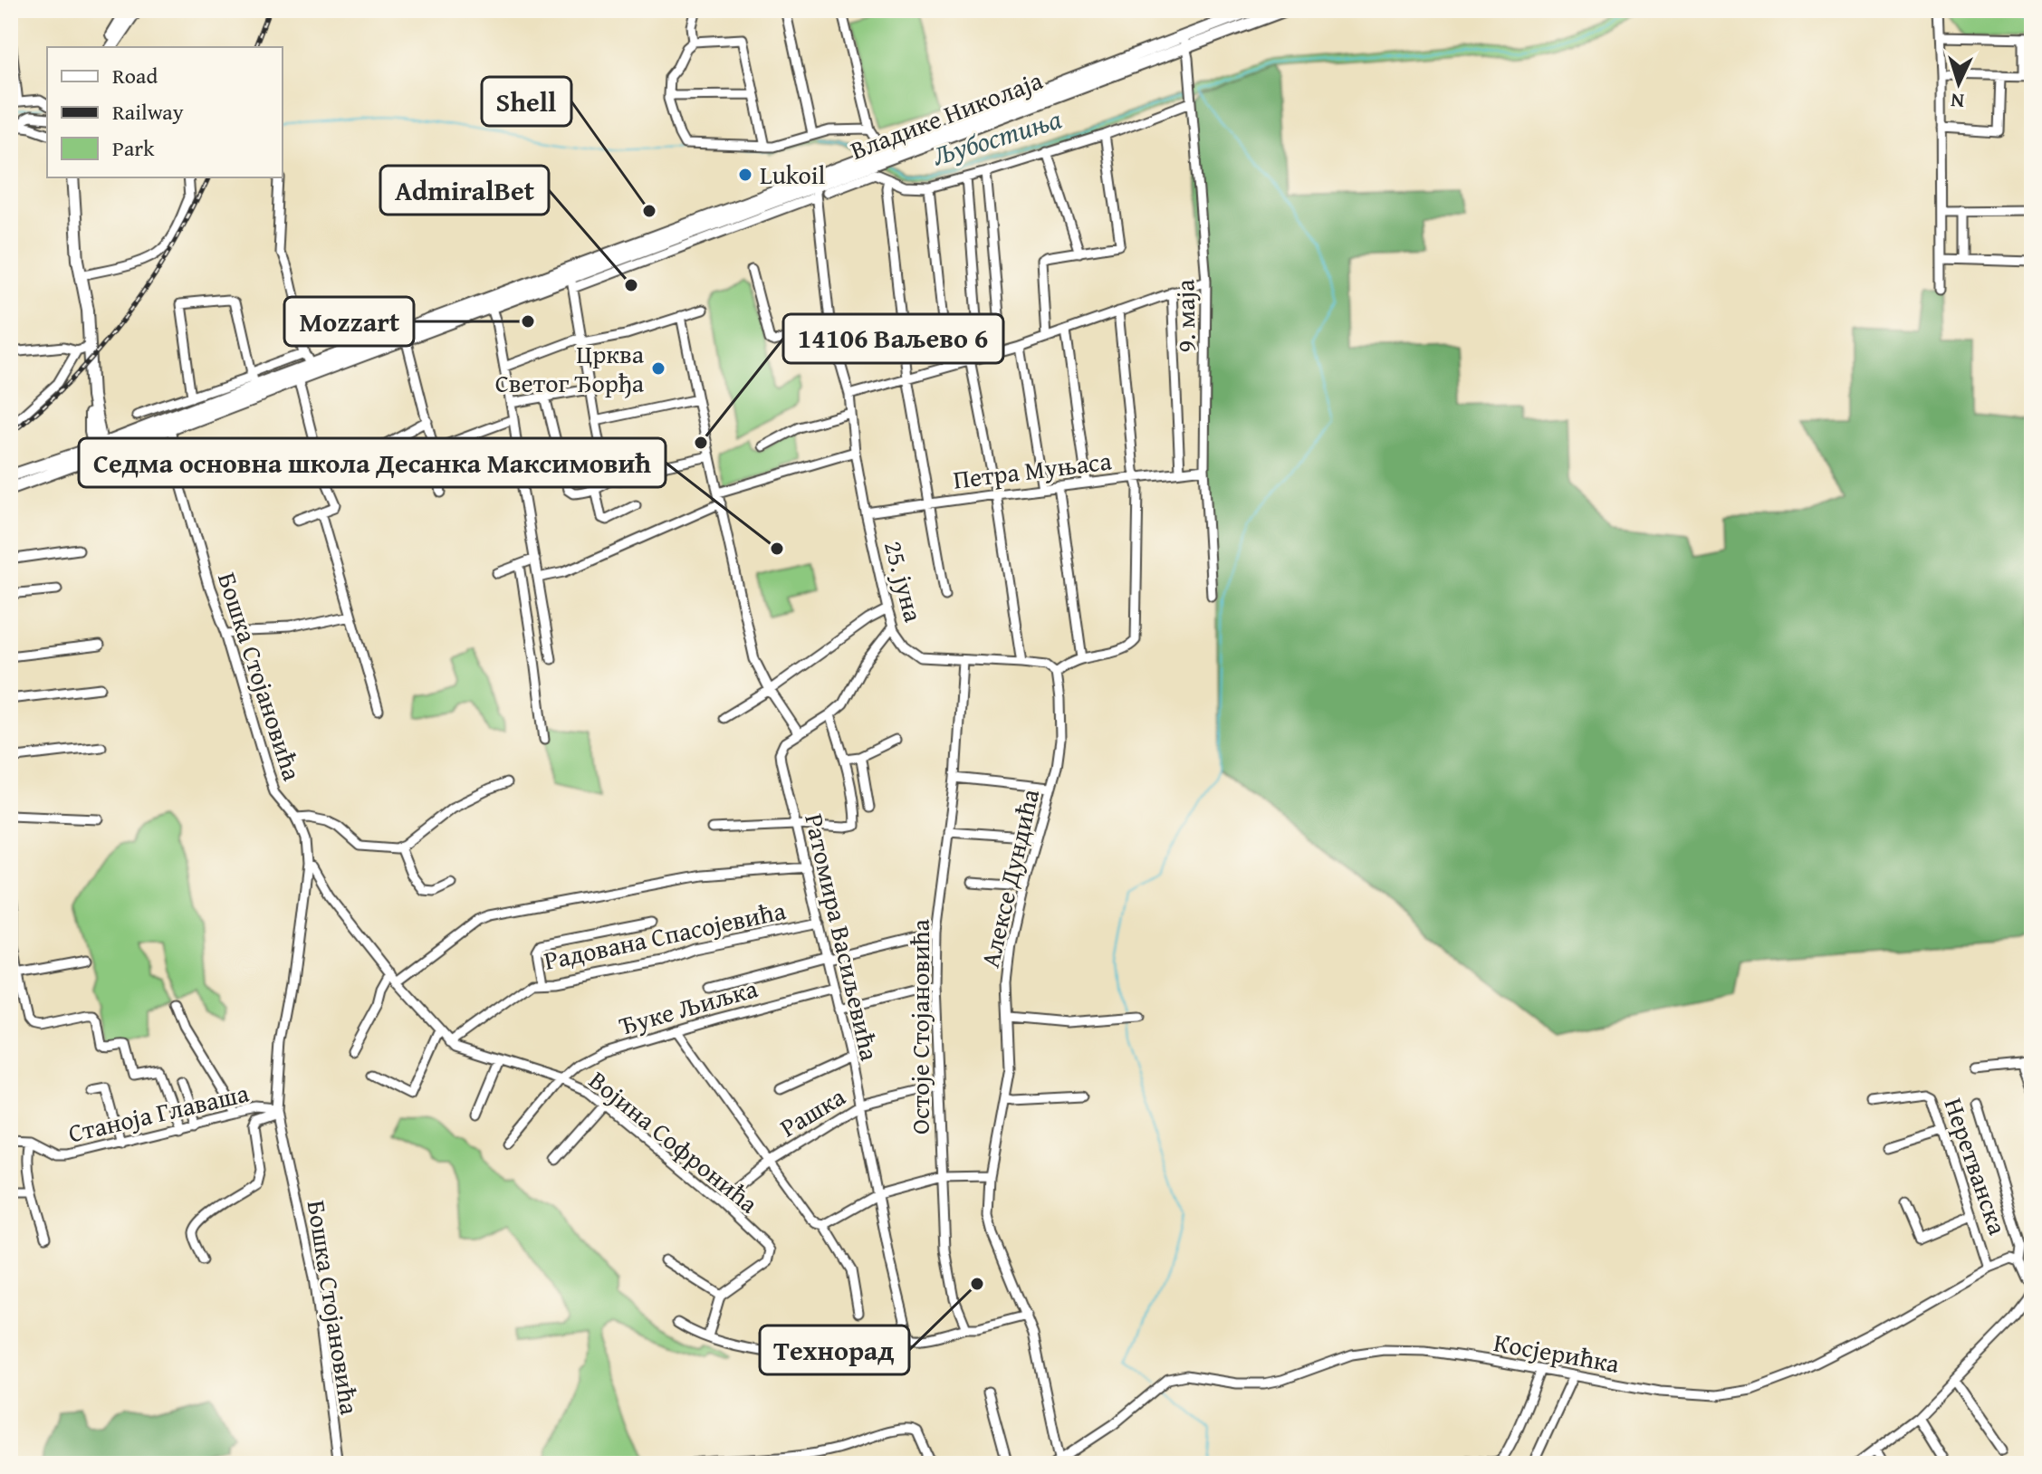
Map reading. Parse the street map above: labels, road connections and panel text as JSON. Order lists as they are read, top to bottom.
{
  "streets": {
    "main road": ["Владике Николаја"],
    "street": [
      "9. маја",
      "Петра Муњаса",
      "25. јуна",
      "Бошка Стојановића",
      "Алексе Дундића",
      "Радована Спасојевића",
      "Ратомира Васиљевића",
      "Ђуке Љиљка",
      "Остоје Стојановића",
      "Рашка",
      "Станоја Главаша",
      "Војина Софронића",
      "Неретванска",
      "Косјерићка"
    ]
  },
  "crossings": [
    ["Владике Николаја", "9. маја"],
    ["Владике Николаја", "25. јуна"],
    ["Владике Николаја", "Бошка Стојановића"],
    ["9. маја", "Петра Муњаса"],
    ["Петра Муњаса", "25. јуна"],
    ["25. јуна", "Алексе Дундића"],
    ["25. јуна", "Остоје Стојановића"],
    ["Бошка Стојановића", "Станоја Главаша"],
    ["Бошка Стојановића", "Војина Софронића"],
    ["Алексе Дундића", "Косјерићка"],
    ["Радована Спасојевића", "Ратомира Васиљевића"],
    ["Радована Спасојевића", "Војина Софронића"],
    ["Ратомира Васиљевића", "Ђуке Љиљка"],
    ["Ратомира Васиљевића", "Остоје Стојановића"],
    ["Ратомира Васиљевића", "Рашка"],
    ["Ђуке Љиљка", "Војина Софронића"],
    ["Остоје Стојановића", "Рашка"],
    ["Рашка", "Војина Софронића"],
    ["Неретванска", "Косјерићка"]
  ],
  "water": ["Љубостиња"],
  "places": [
    "Lukoil",
    "Shell",
    "AdmiralBet",
    "Mozzart",
    "Црква Светог Ђорђа",
    "14106 Ваљево 6",
    "Седма основна школа Десанка Максимовић",
    "Технорад"
  ],
  "legend": ["Road", "Railway", "Park"],
  "north": "bottom"
}
